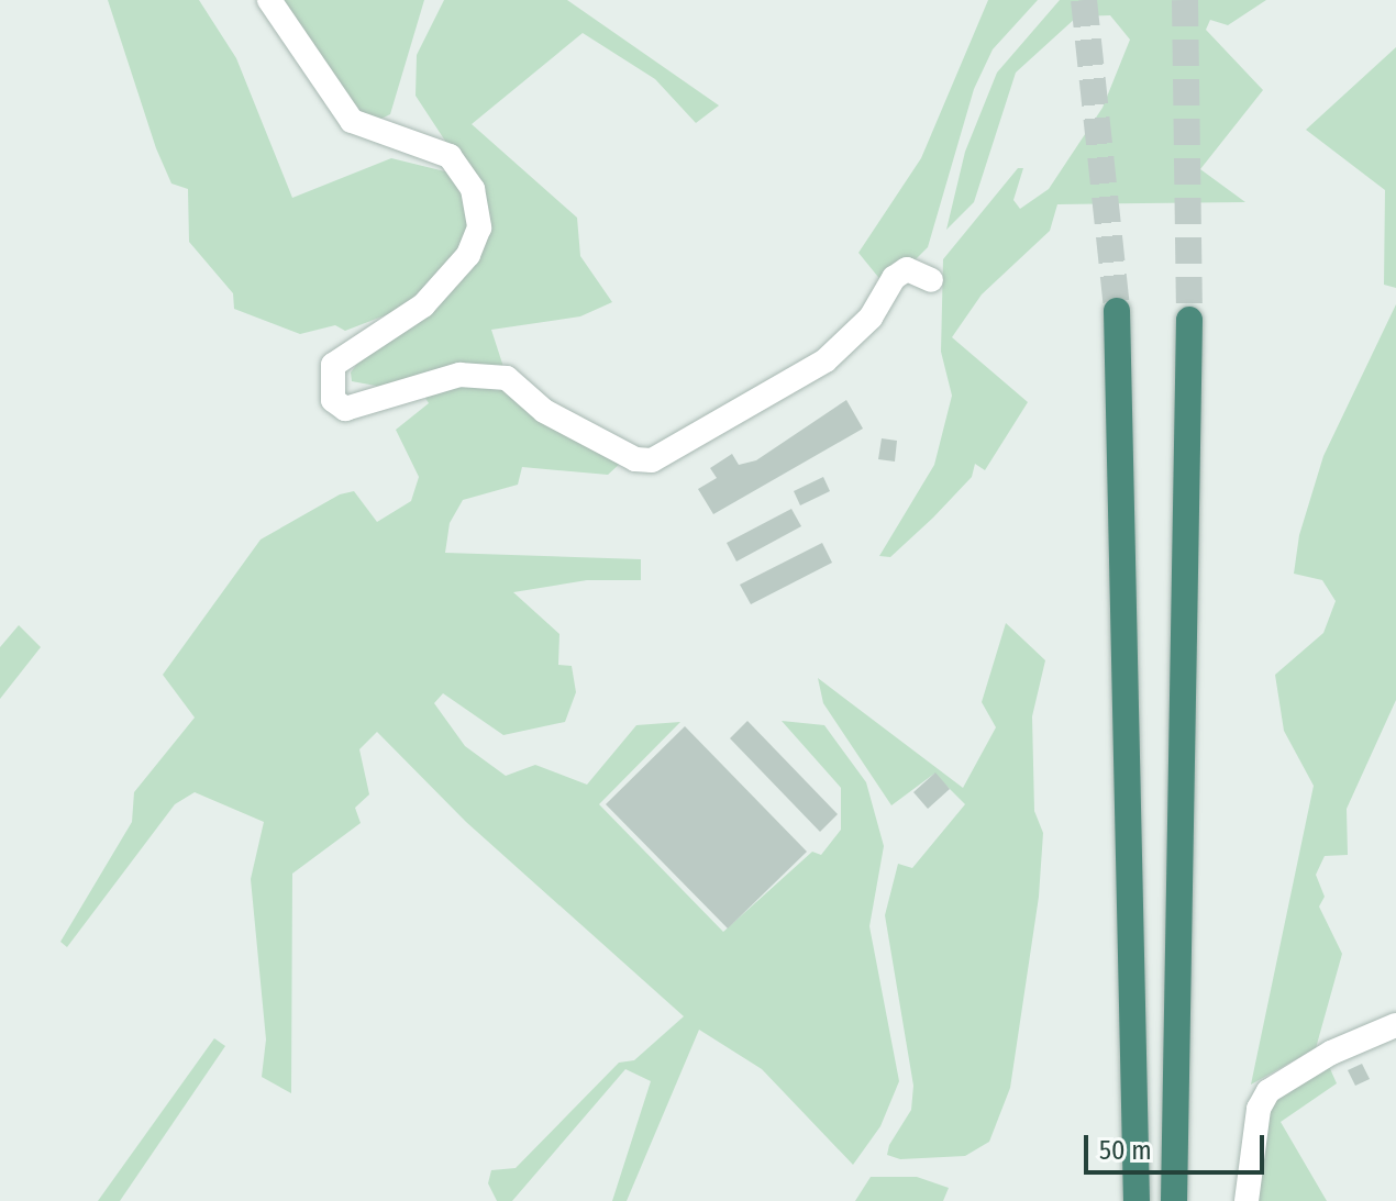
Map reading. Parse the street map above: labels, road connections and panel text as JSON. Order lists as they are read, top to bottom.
{
  "scale_bar": "50 m"
}
